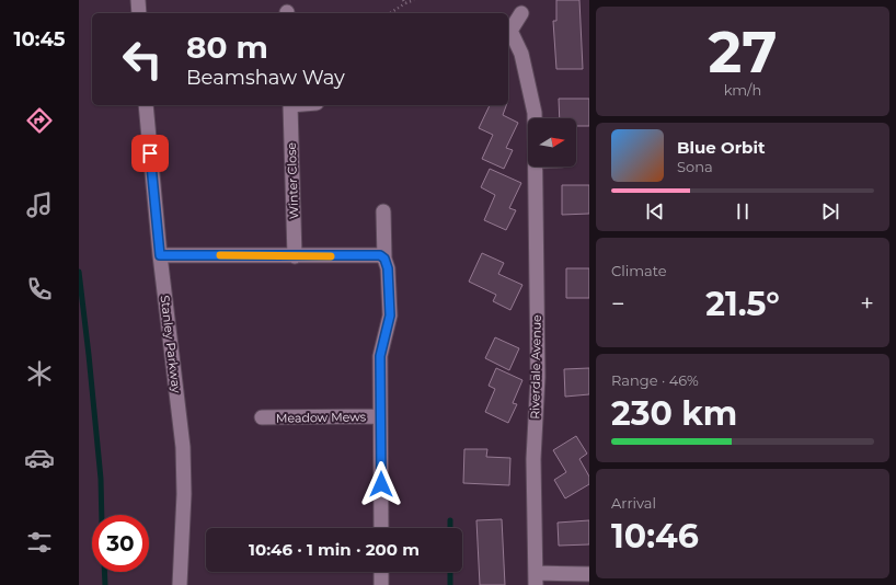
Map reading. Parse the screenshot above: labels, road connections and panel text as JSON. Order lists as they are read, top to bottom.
{
  "streets": {
    "street": [
      "Winter Close",
      "Stanley Parkway",
      "Riverdale Avenue",
      "Meadow Mews"
    ]
  },
  "north": "right",
  "page": {
    "tabs": "10:45",
    "tile": [
      ["27", "km/h"],
      "Climate",
      ["Range · 46%", "230 km"],
      ["Arrival", "10:46"]
    ],
    "turn": ["80 m", "Beamshaw Way"],
    "song": ["Blue Orbit", "Sona"],
    "heat": ["−", "21.5°", "+"],
    "limit": "30",
    "trip": "10:46 · 1 min · 200 m"
  }
}
